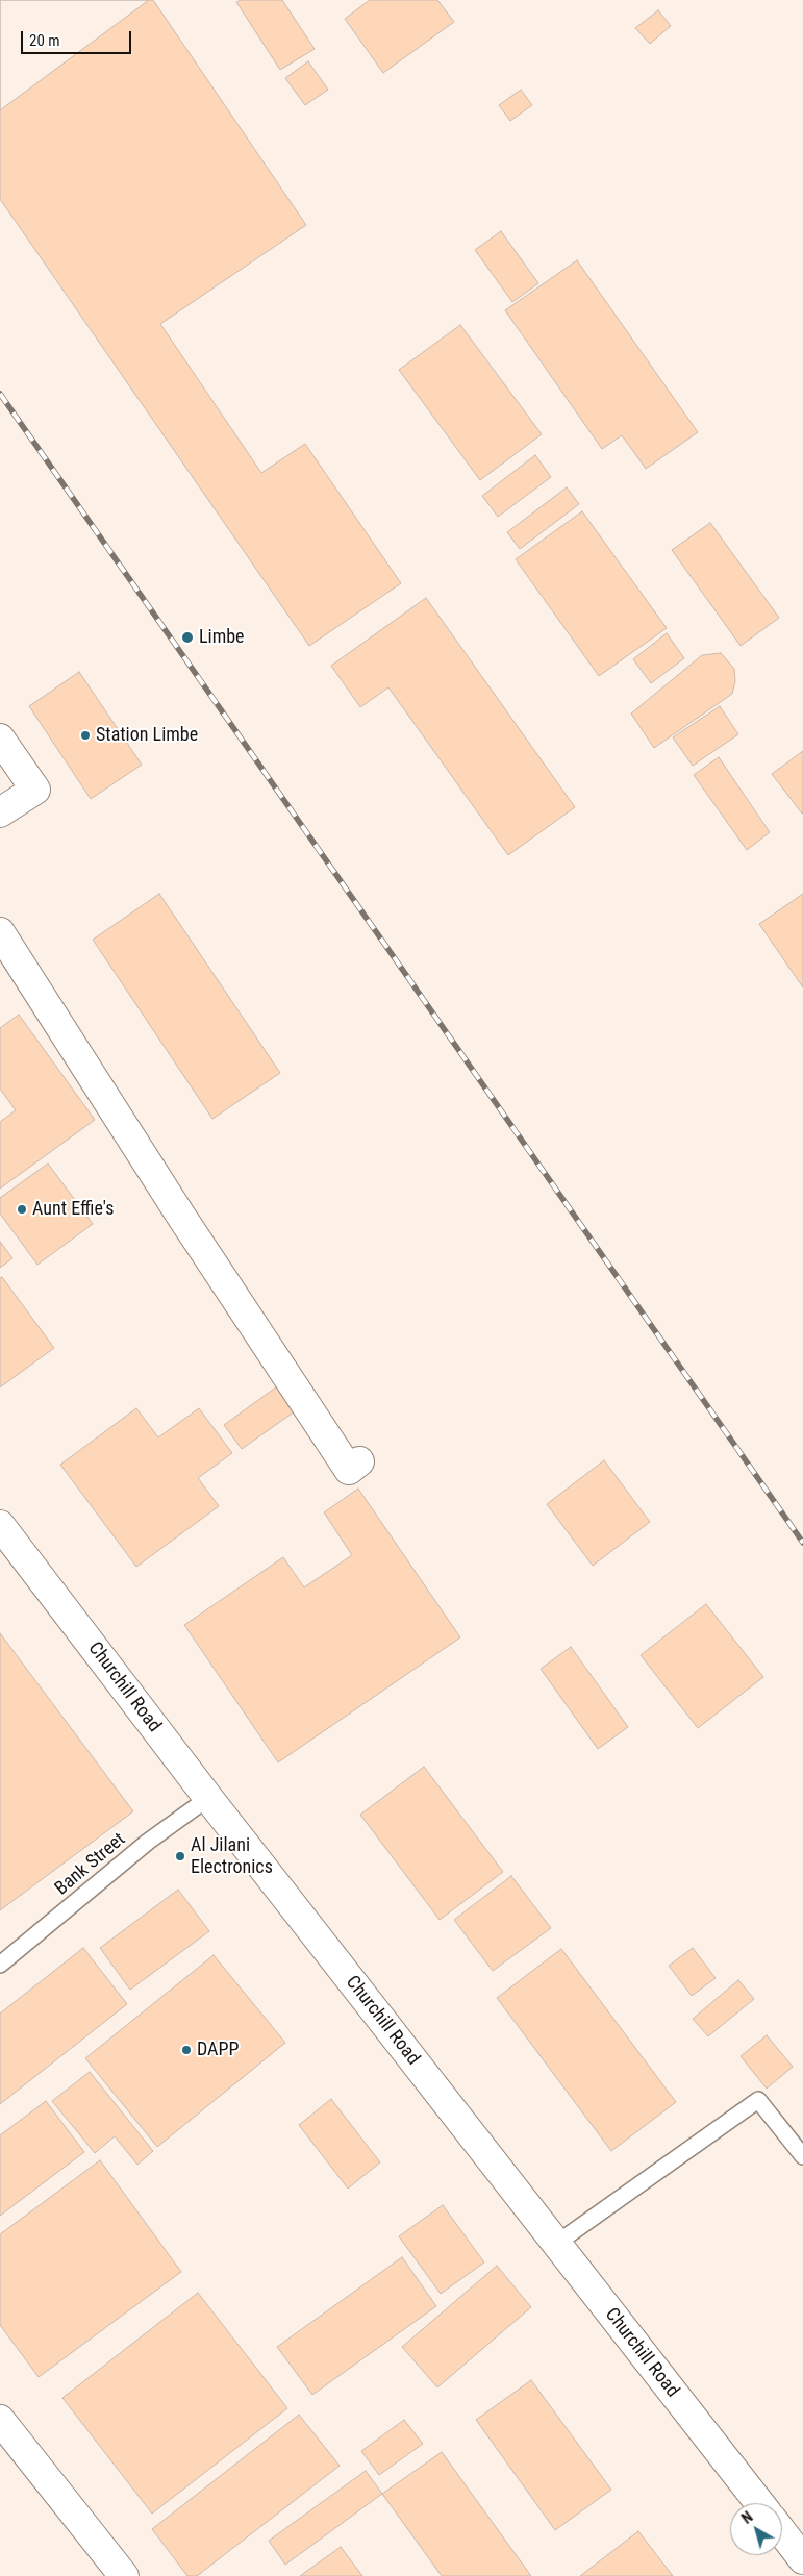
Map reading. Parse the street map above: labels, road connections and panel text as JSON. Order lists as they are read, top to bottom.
{
  "streets": {
    "main road": ["Churchill Road"],
    "lane": ["Bank Street"]
  },
  "crossings": [
    ["Churchill Road", "Bank Street"]
  ],
  "places": [
    "Limbe",
    "Station Limbe",
    "Aunt Effie's",
    "Al Jilani Electronics",
    "DAPP"
  ],
  "scale_bar": "20 m",
  "north": "top left"
}
